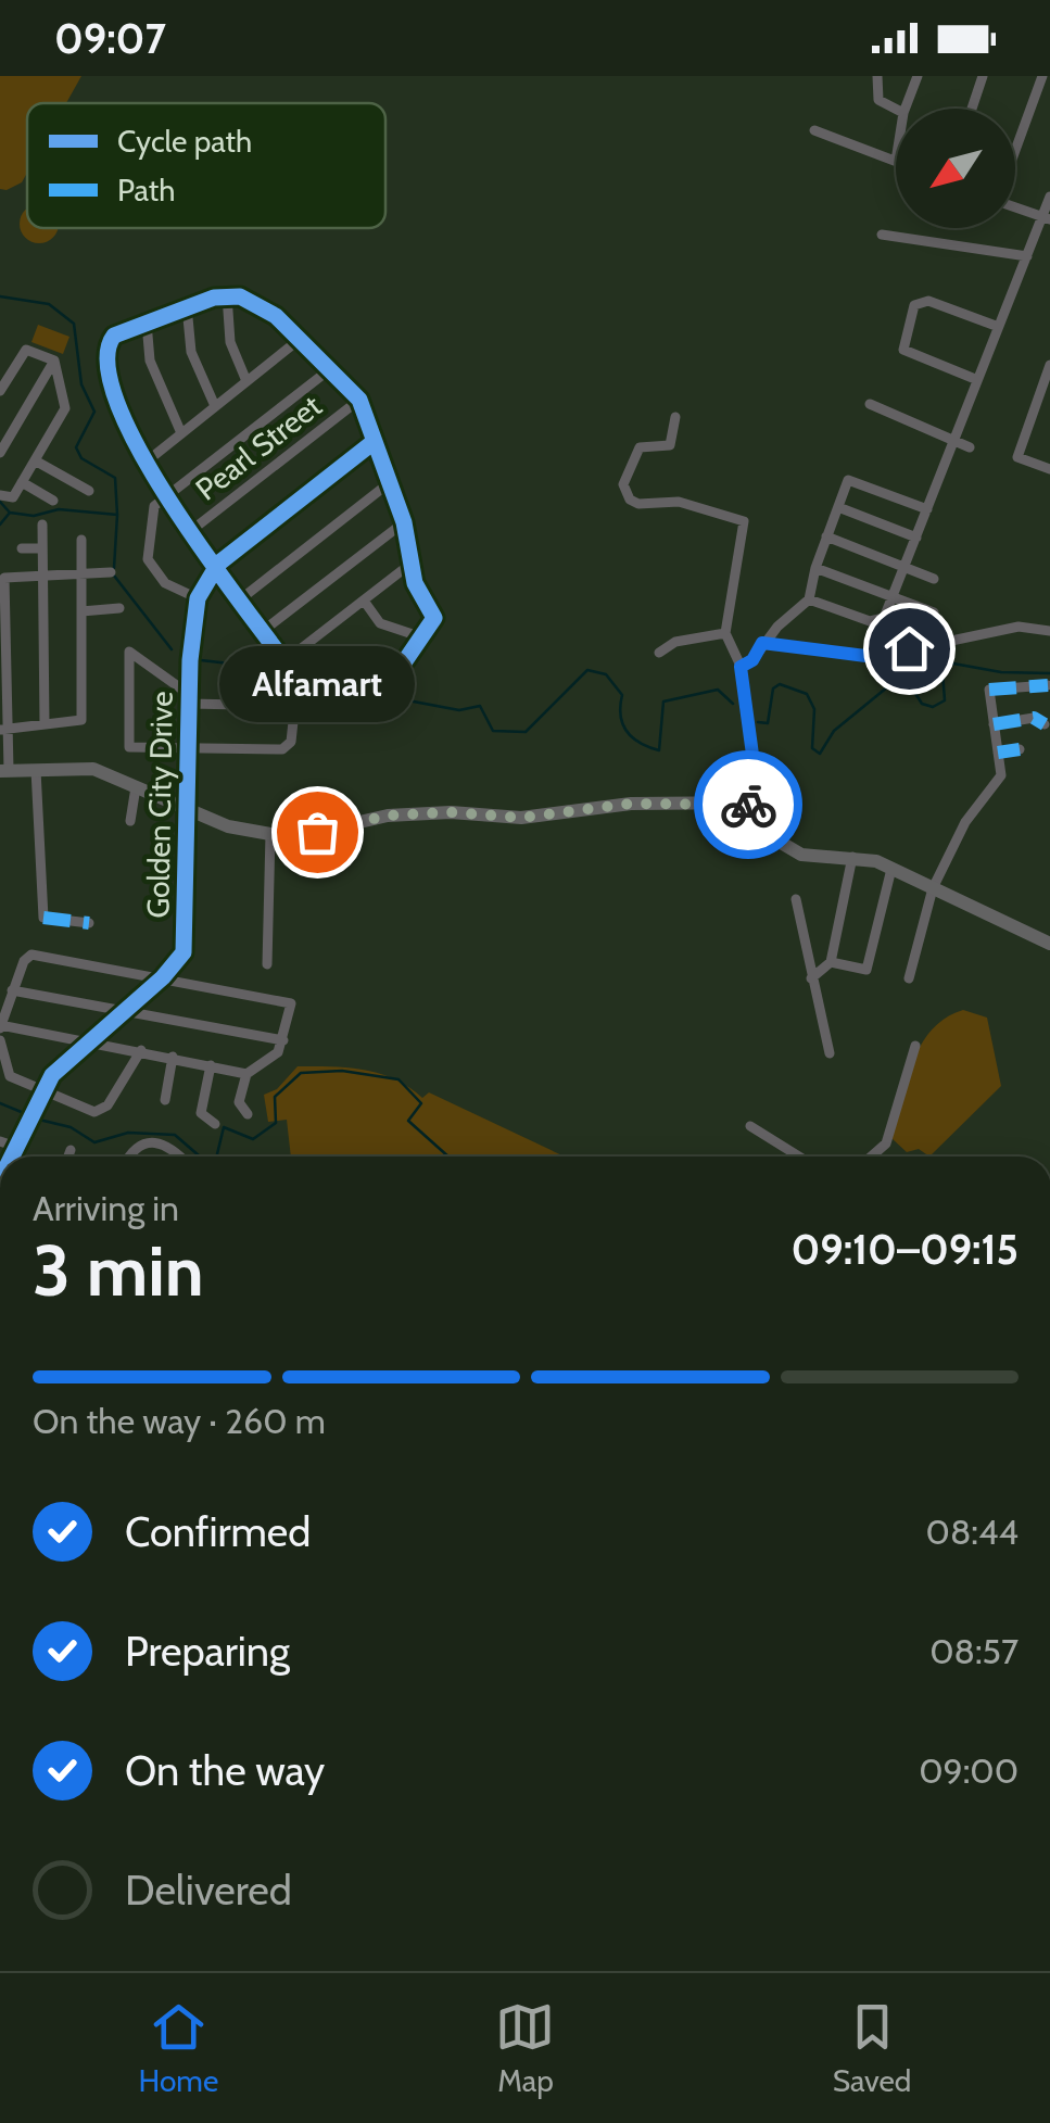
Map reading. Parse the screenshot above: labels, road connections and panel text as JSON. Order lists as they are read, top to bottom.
{
  "streets": {
    "street": ["Pearl Street", "Golden City Drive"]
  },
  "places": ["Alfamart"],
  "legend": ["Cycle path", "Path"],
  "north": "bottom left",
  "page": {
    "status": "09:07",
    "bubble": "Alfamart",
    "heading": ["3 min", "Arriving in", "09:10–09:15"],
    "bar": "On the way · 260 m",
    "list": [
      ["Confirmed", "08:44"],
      ["Preparing", "08:57"],
      ["On the way", "09:00"],
      "Delivered"
    ],
    "tabs": ["Home", "Map", "Saved"]
  }
}
